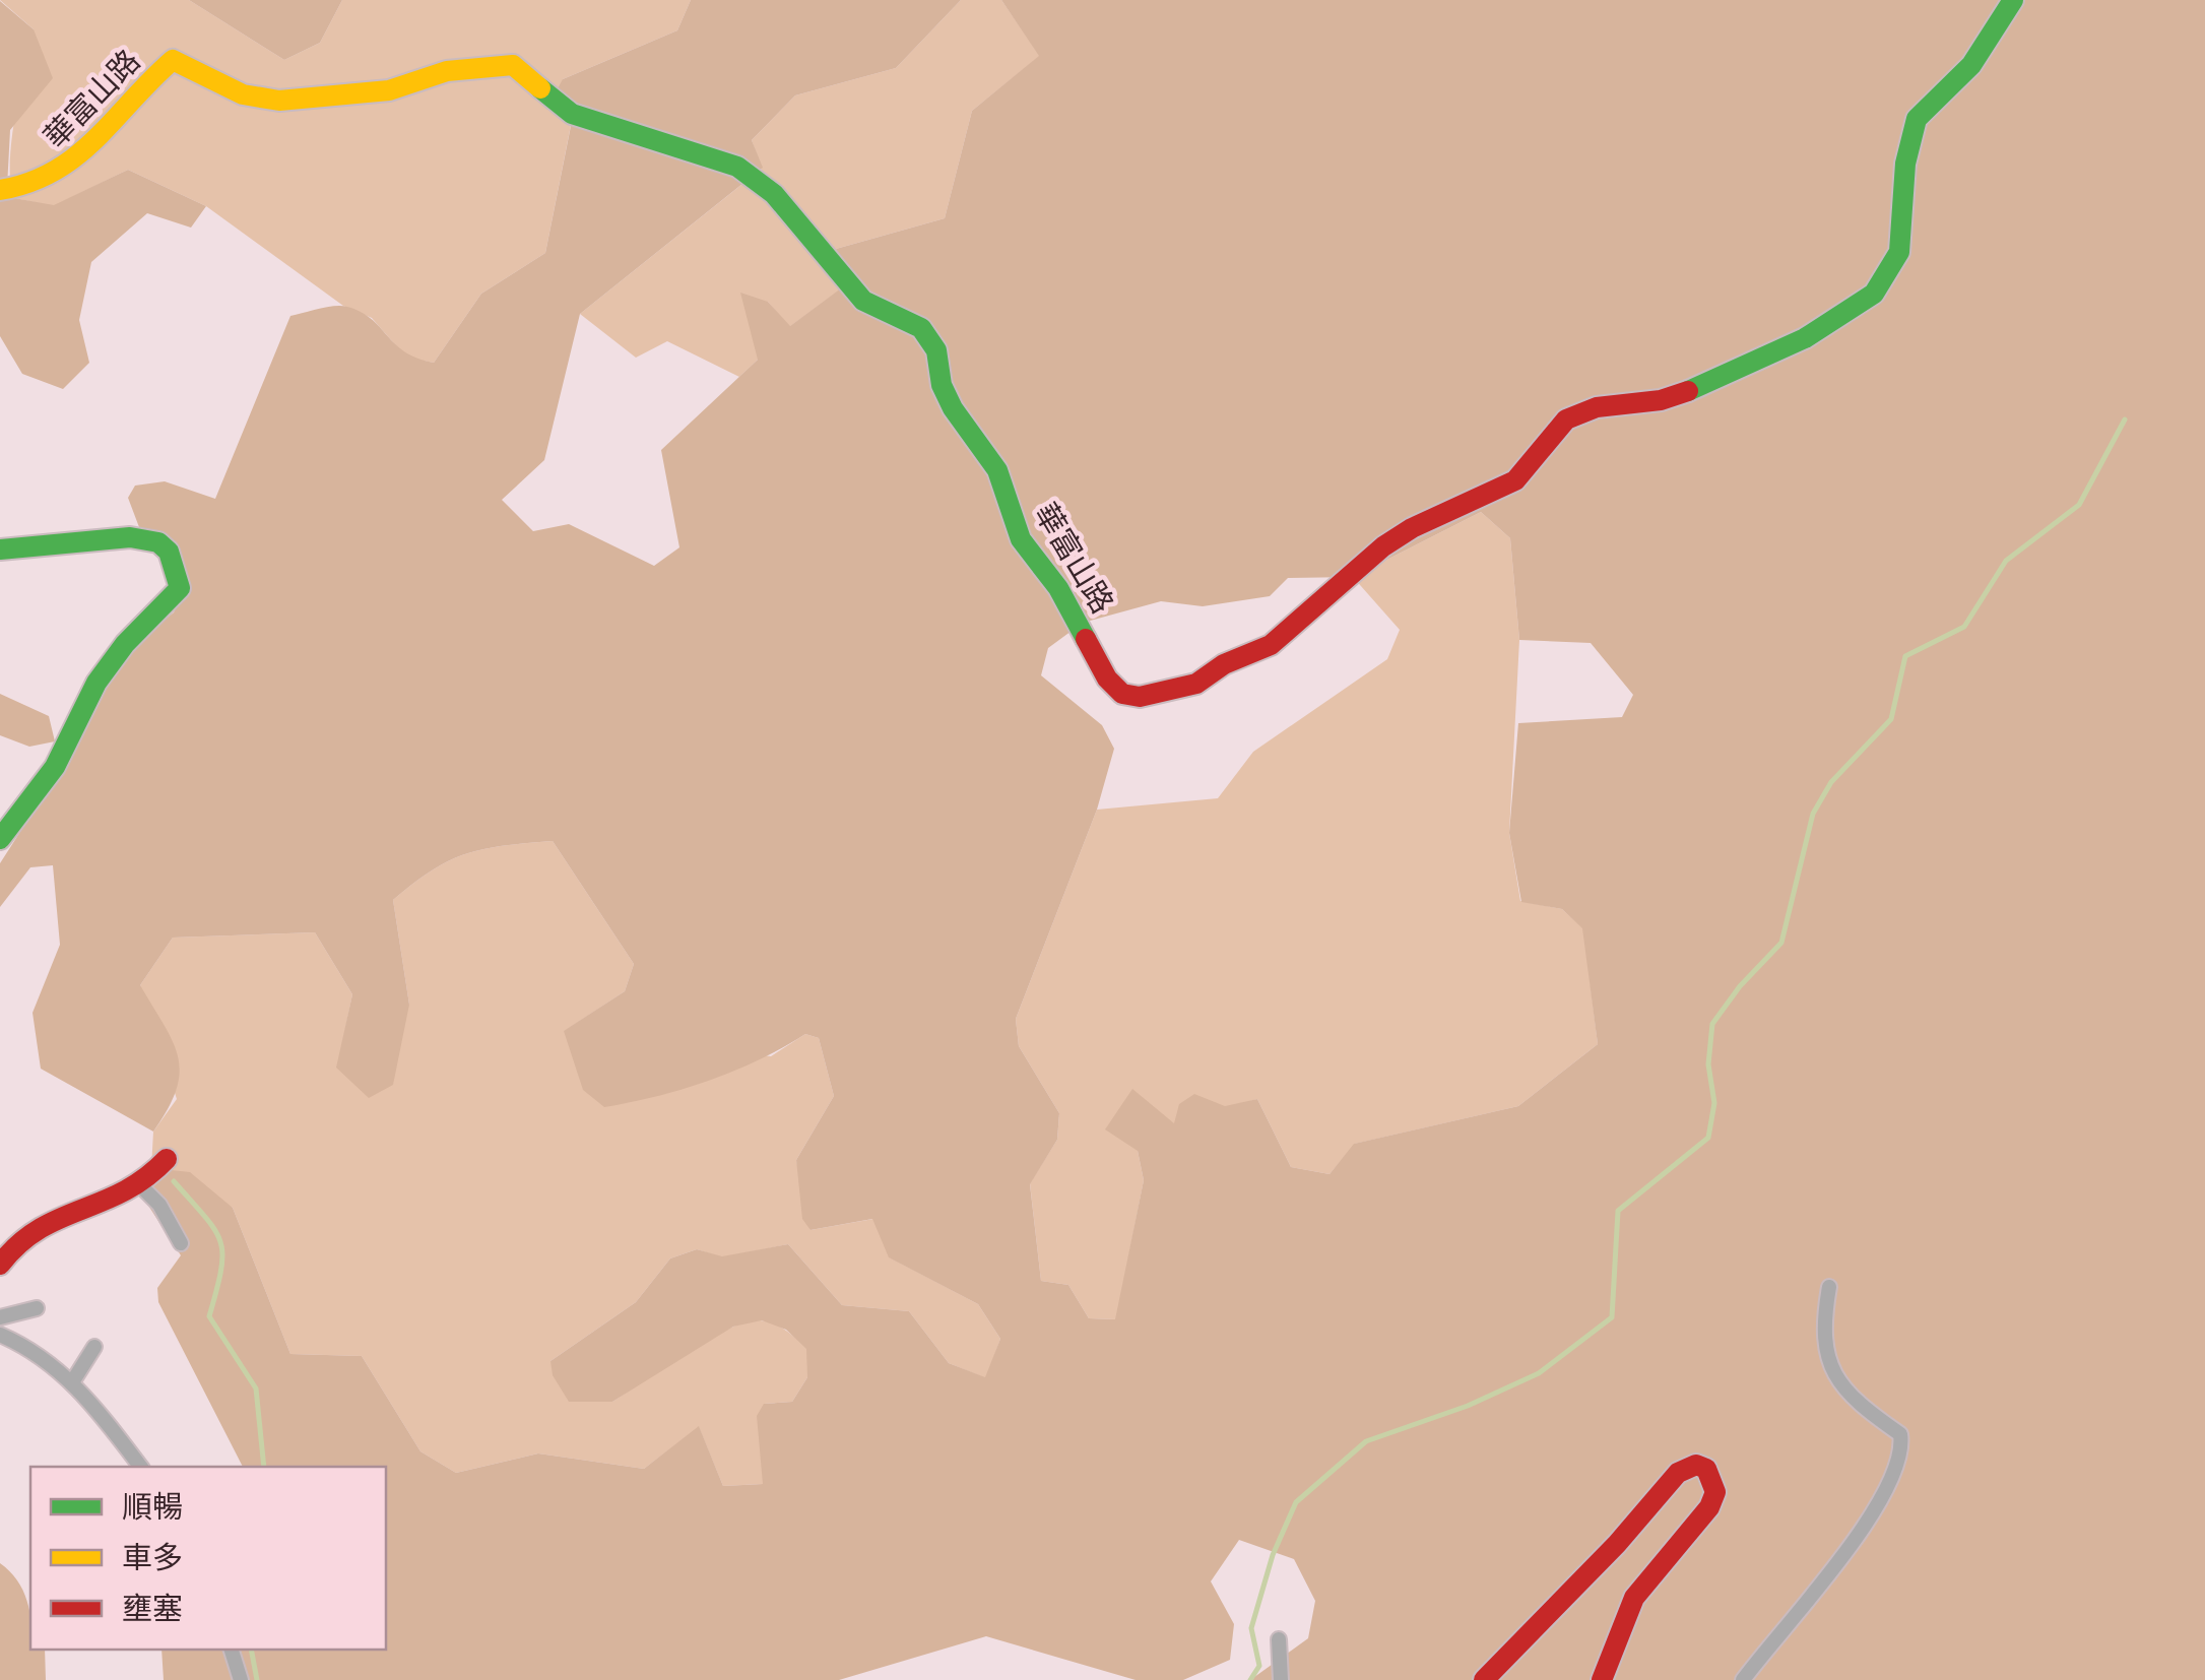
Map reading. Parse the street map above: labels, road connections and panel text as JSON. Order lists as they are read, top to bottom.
{
  "streets": {
    "street": ["華富山路"]
  },
  "legend": ["順暢", "車多", "壅塞"]
}
